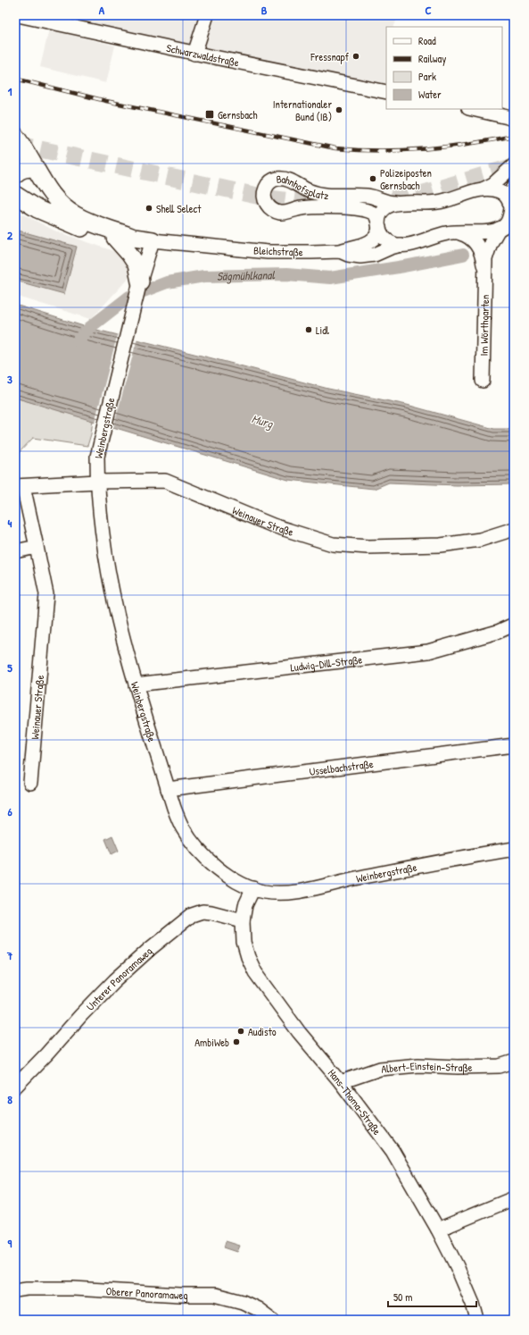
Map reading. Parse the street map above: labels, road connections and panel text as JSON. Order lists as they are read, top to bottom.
{
  "streets": {
    "street": [
      "Schwarzwaldstraße",
      "Bahnhofsplatz",
      "Bleichstraße",
      "Im Wörthgarten",
      "Weinbergstraße",
      "Weinauer Straße",
      "Ludwig-Dill-Straße",
      "Usselbachstraße",
      "Unterer Panoramaweg",
      "Albert-Einstein-Straße",
      "Hans-Thoma-Straße",
      "Oberer Panoramaweg"
    ]
  },
  "crossings": [
    ["Bleichstraße", "Im Wörthgarten"],
    ["Bleichstraße", "Weinbergstraße"],
    ["Weinbergstraße", "Weinauer Straße"],
    ["Weinbergstraße", "Ludwig-Dill-Straße"],
    ["Weinbergstraße", "Usselbachstraße"],
    ["Weinbergstraße", "Hans-Thoma-Straße"],
    ["Unterer Panoramaweg", "Hans-Thoma-Straße"],
    ["Albert-Einstein-Straße", "Hans-Thoma-Straße"]
  ],
  "water": ["Sägmühlkanal", "Murg"],
  "places": {
    "other": [
      "Fressnapf",
      "Internationaler Bund (IB)",
      "Polizeiposten Gernsbach",
      "Shell Select",
      "Lidl",
      "Audisto",
      "AmbiWeb"
    ],
    "transit": ["Gernsbach"]
  },
  "legend": [
    "Road",
    "Railway",
    "Park",
    "Water"
  ],
  "scale_bar": "50 m",
  "grid": {
    "columns": ["A", "B", "C"],
    "rows": [
      "1",
      "2",
      "3",
      "4",
      "5",
      "6",
      "7",
      "8",
      "9"
    ]
  }
}
